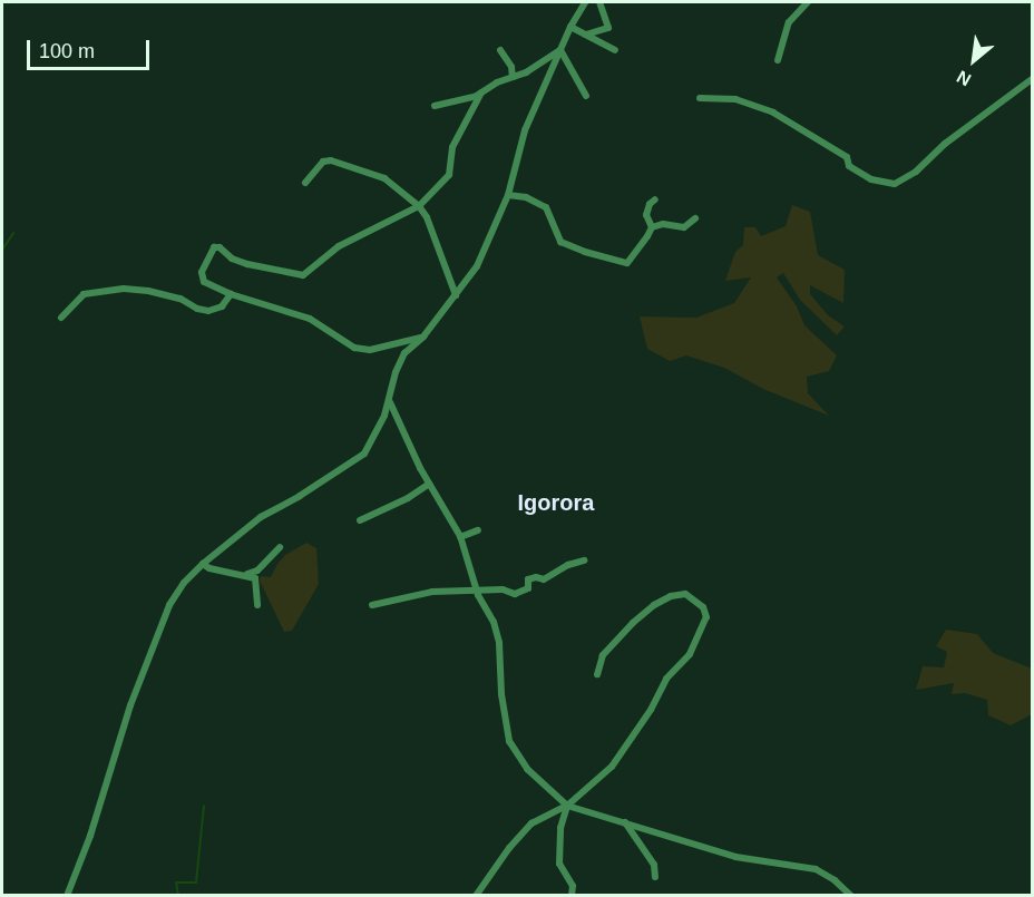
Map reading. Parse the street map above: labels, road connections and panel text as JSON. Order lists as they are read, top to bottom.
{
  "districts": ["Igorora"],
  "scale_bar": "100 m",
  "north": "bottom left"
}
